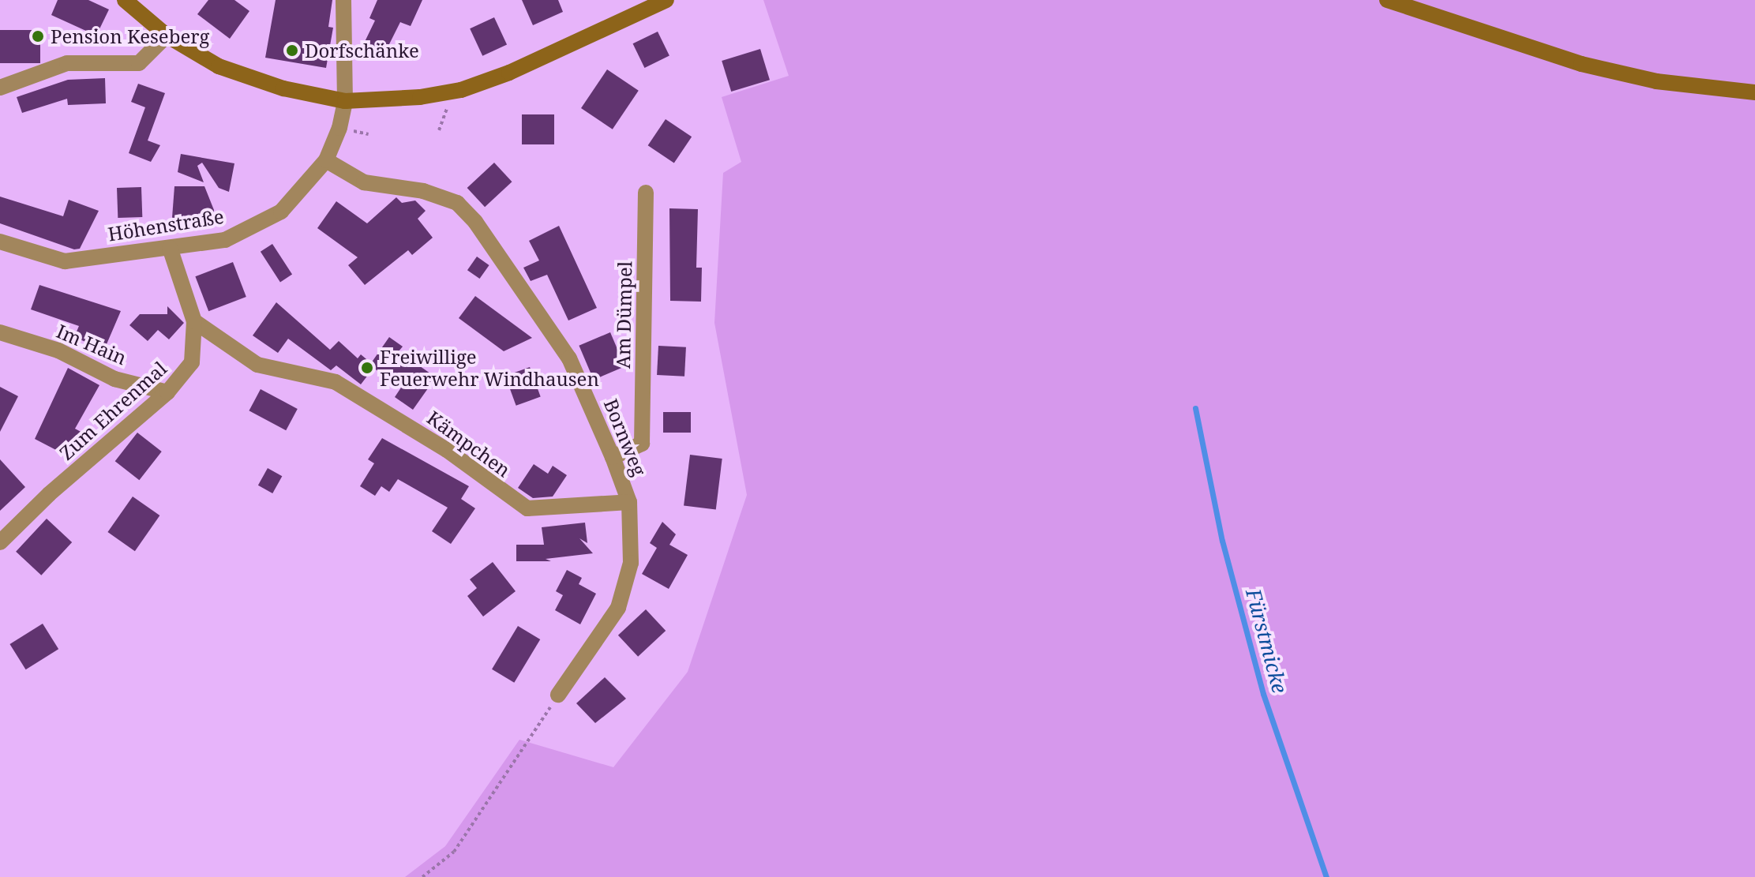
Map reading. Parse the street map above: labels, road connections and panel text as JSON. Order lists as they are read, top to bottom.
{
  "streets": {
    "street": [
      "Höhenstraße",
      "Am Dümpel",
      "Im Hain",
      "Zum Ehrenmal",
      "Bornweg",
      "Kämpchen"
    ]
  },
  "crossings": [
    ["Höhenstraße", "Zum Ehrenmal"],
    ["Höhenstraße", "Bornweg"],
    ["Am Dümpel", "Bornweg"],
    ["Im Hain", "Zum Ehrenmal"],
    ["Zum Ehrenmal", "Kämpchen"],
    ["Bornweg", "Kämpchen"]
  ],
  "water": ["Fürstmicke"],
  "places": ["Pension Keseberg", "Dorfschänke", "Freiwillige Feuerwehr Windhausen"]
}
